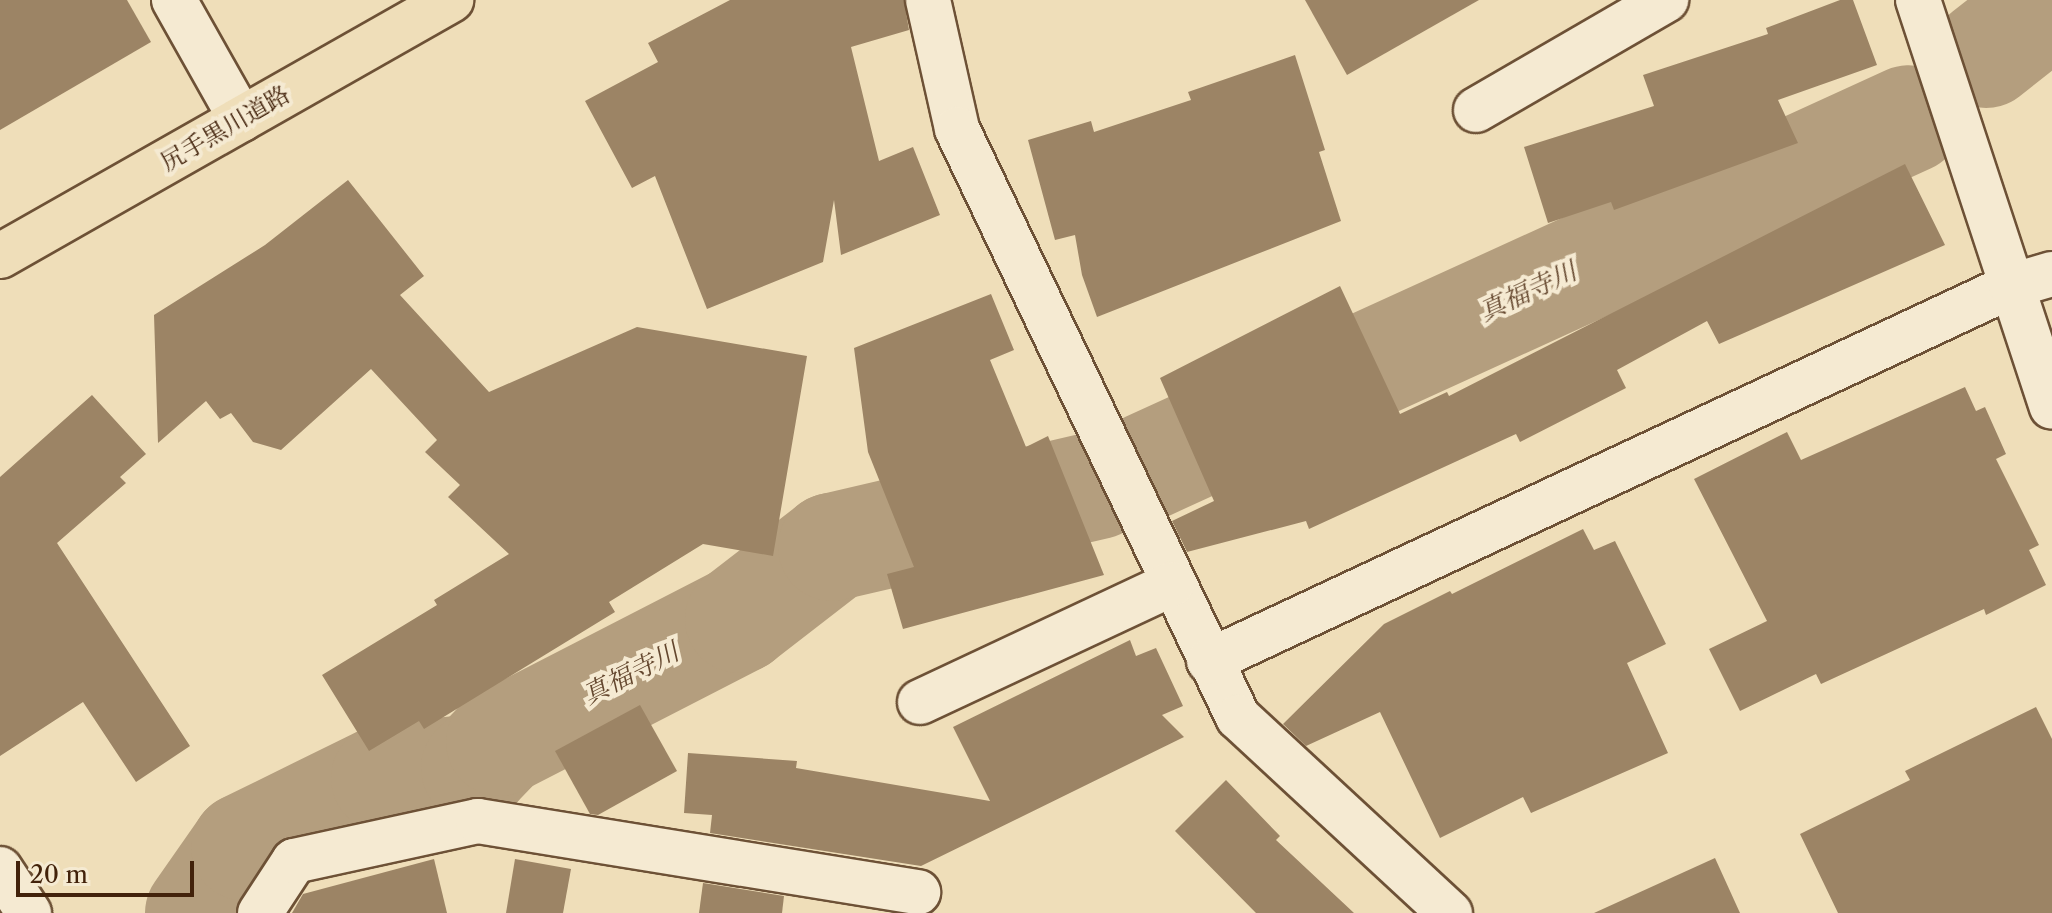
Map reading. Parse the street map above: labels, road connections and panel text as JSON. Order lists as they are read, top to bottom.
{
  "streets": {
    "main road": ["尻手黒川道路"]
  },
  "water": ["真福寺川"],
  "scale_bar": "20 m"
}
